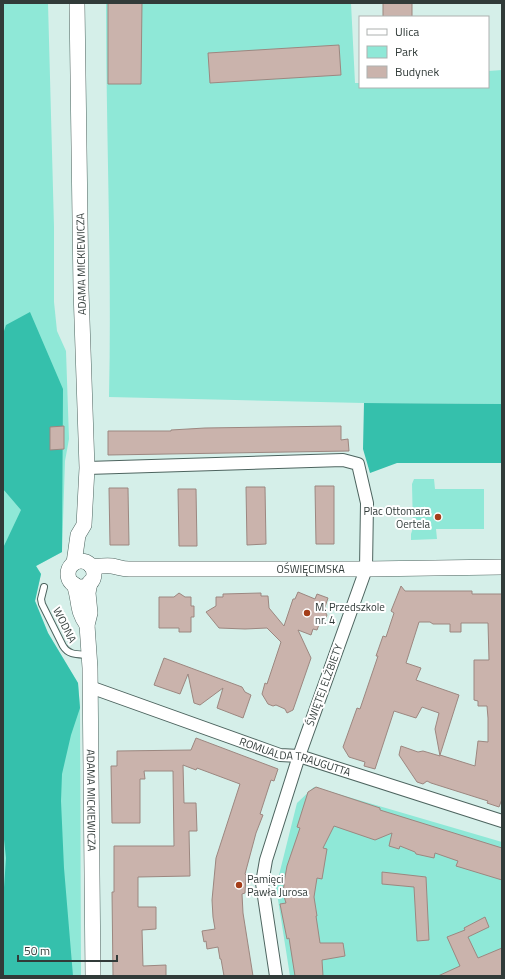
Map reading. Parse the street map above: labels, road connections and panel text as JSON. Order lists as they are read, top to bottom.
{
  "streets": {
    "street": [
      "ADAMA MICKIEWICZA",
      "OŚWIĘCIMSKA",
      "ŚWIĘTEJ ELŻBIETY",
      "ROMUALDA TRAUGUTTA"
    ],
    "lane": ["WODNA"]
  },
  "crossings": [
    ["ADAMA MICKIEWICZA", "OŚWIĘCIMSKA"],
    ["ADAMA MICKIEWICZA", "WODNA"],
    ["ADAMA MICKIEWICZA", "ŚWIĘTEJ ELŻBIETY"],
    ["ADAMA MICKIEWICZA", "ROMUALDA TRAUGUTTA"],
    ["OŚWIĘCIMSKA", "ŚWIĘTEJ ELŻBIETY"],
    ["ŚWIĘTEJ ELŻBIETY", "ROMUALDA TRAUGUTTA"]
  ],
  "places": ["Plac Ottomara Oertela", "M. Przedszkole nr. 4", "Pamięci Pawła Jurosa"],
  "legend": ["Ulica", "Park", "Budynek"],
  "scale_bar": "50 m"
}
